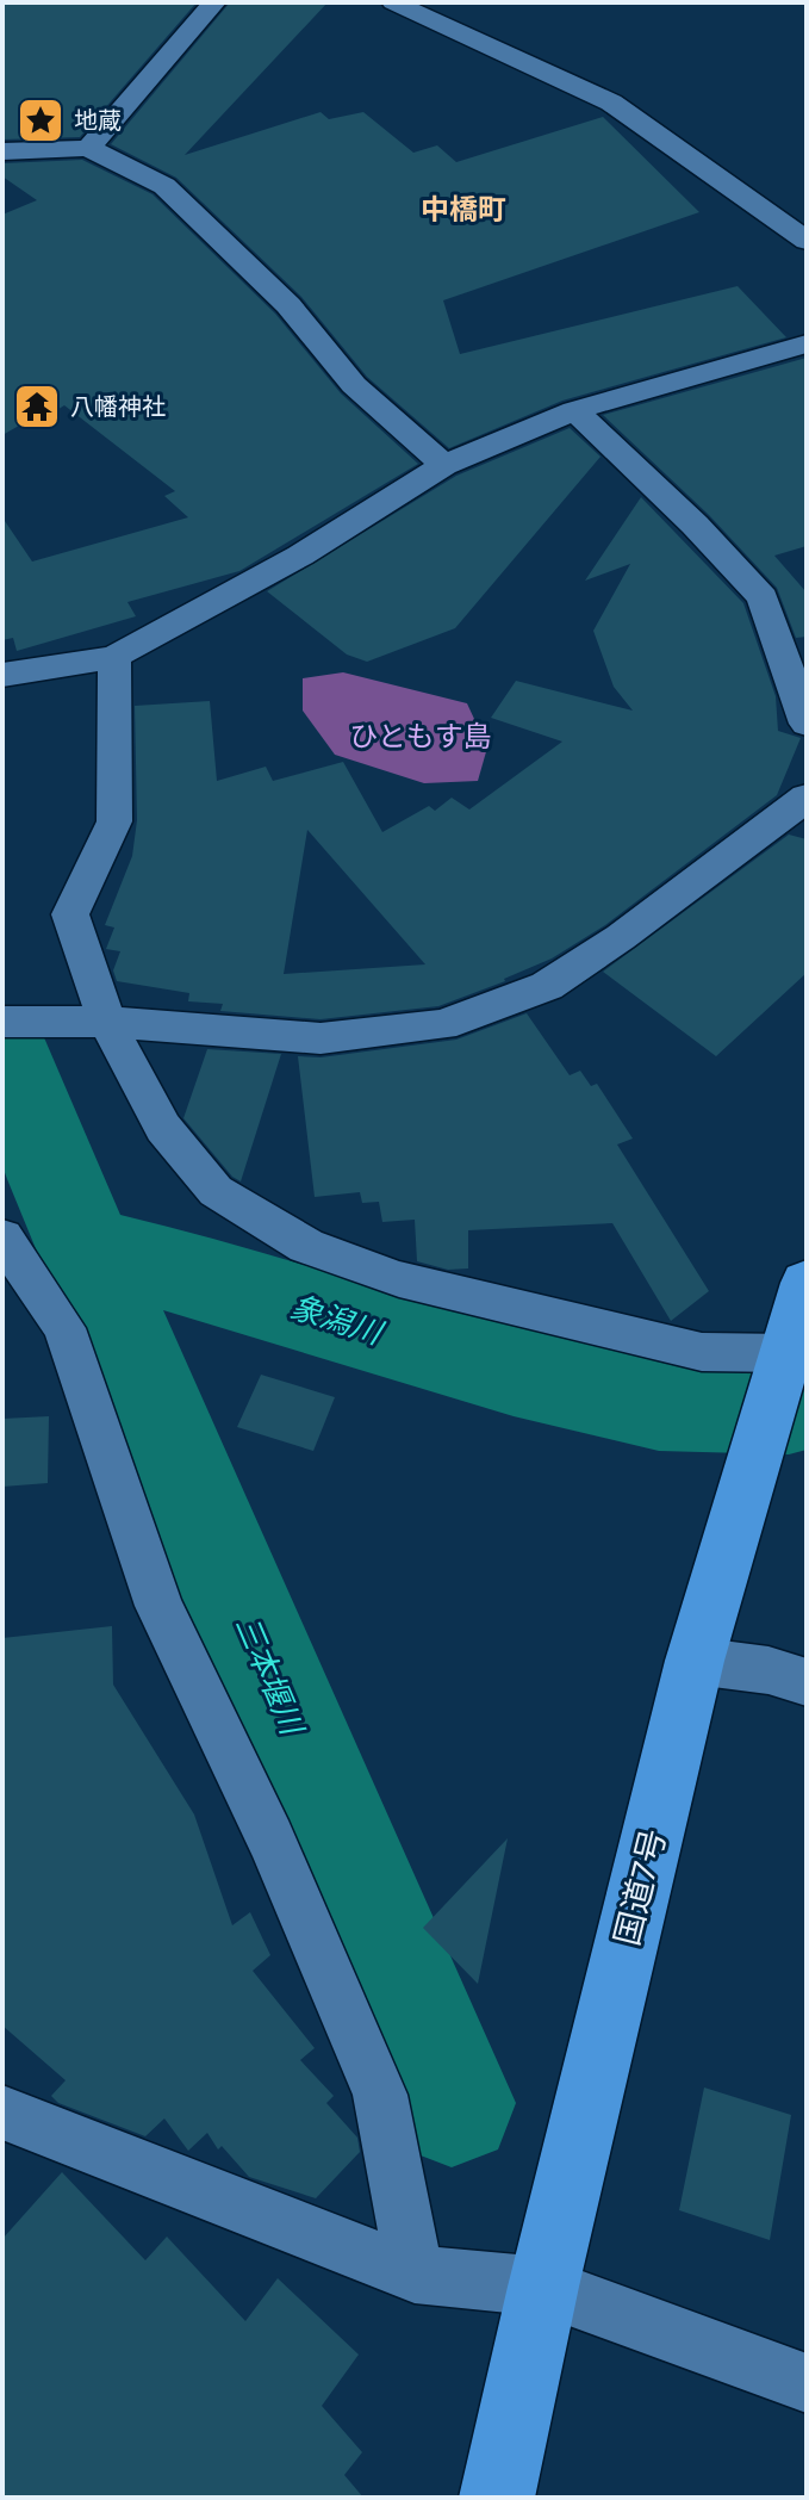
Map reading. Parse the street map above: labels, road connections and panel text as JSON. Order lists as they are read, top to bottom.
{
  "streets": {
    "highway": ["国道7号"]
  },
  "districts": ["中橋町"],
  "water": ["象潟川", "三本堰川"],
  "parks": ["ひともす島"],
  "places": {
    "place": ["地蔵"],
    "temple": ["八幡神社"]
  }
}
